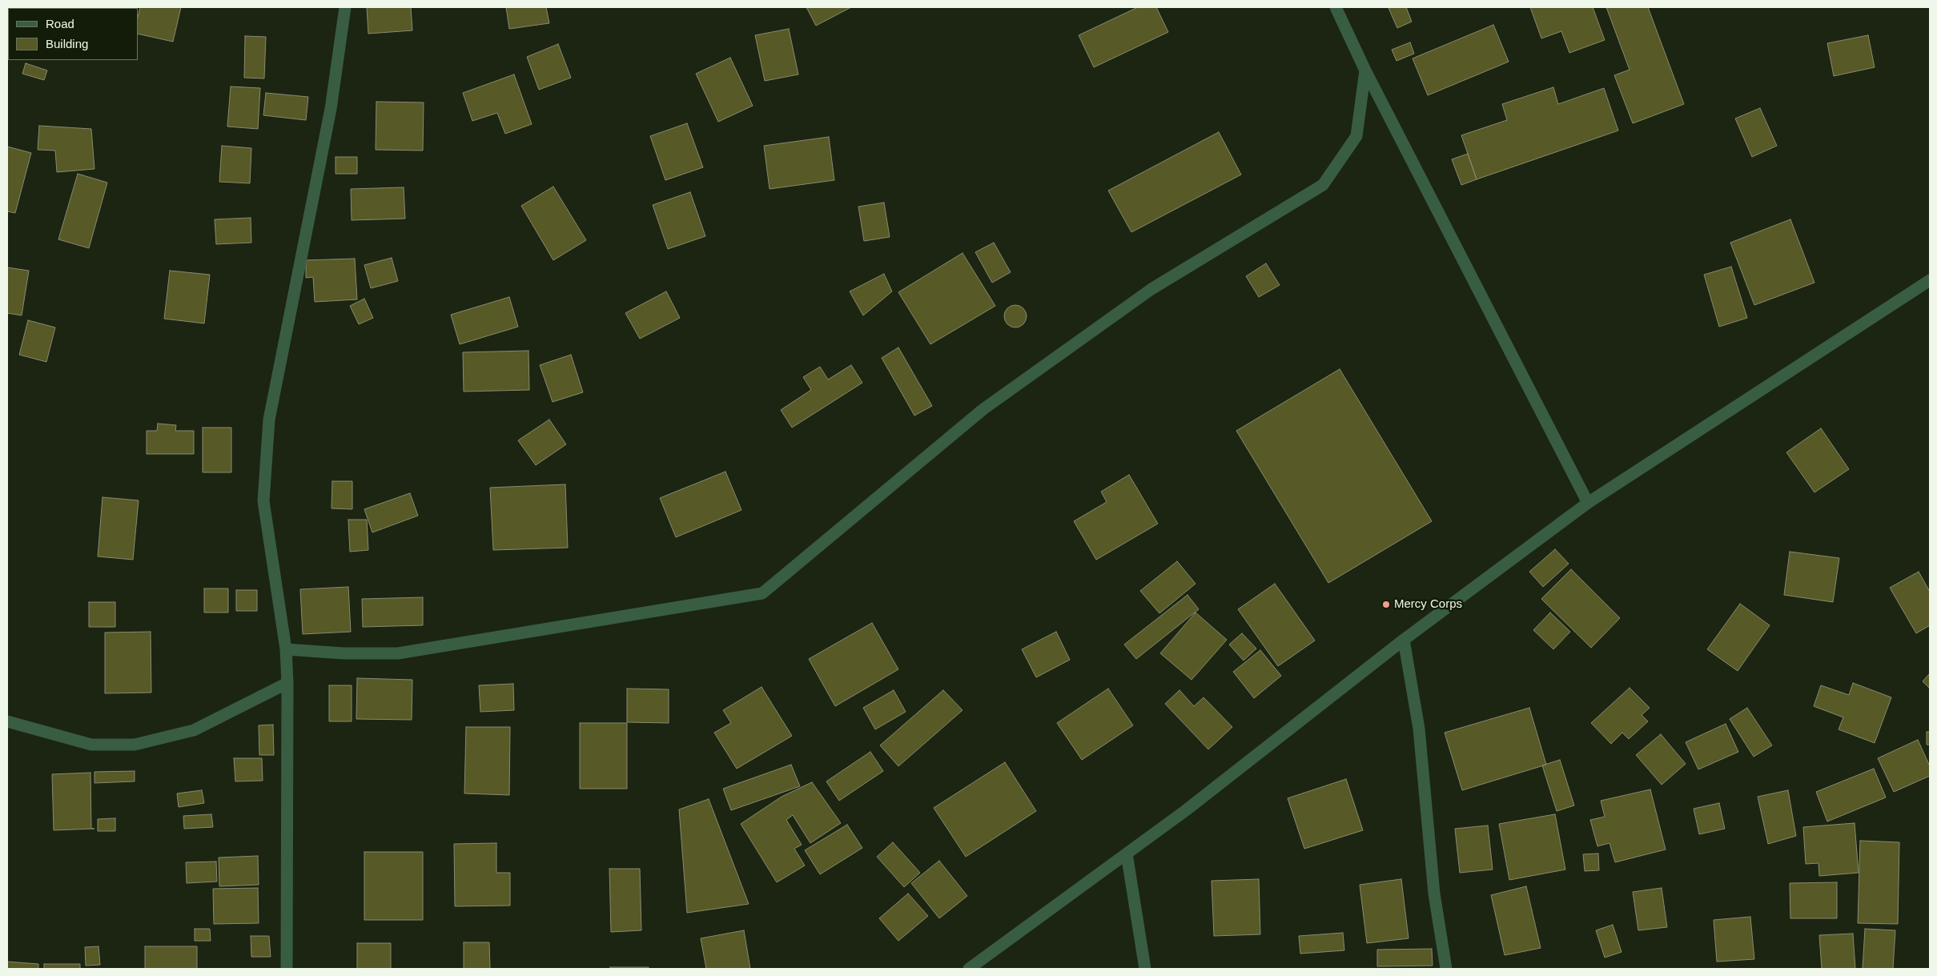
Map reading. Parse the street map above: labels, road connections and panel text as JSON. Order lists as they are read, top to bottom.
{
  "places": ["Mercy Corps"],
  "legend": ["Road", "Building"]
}
